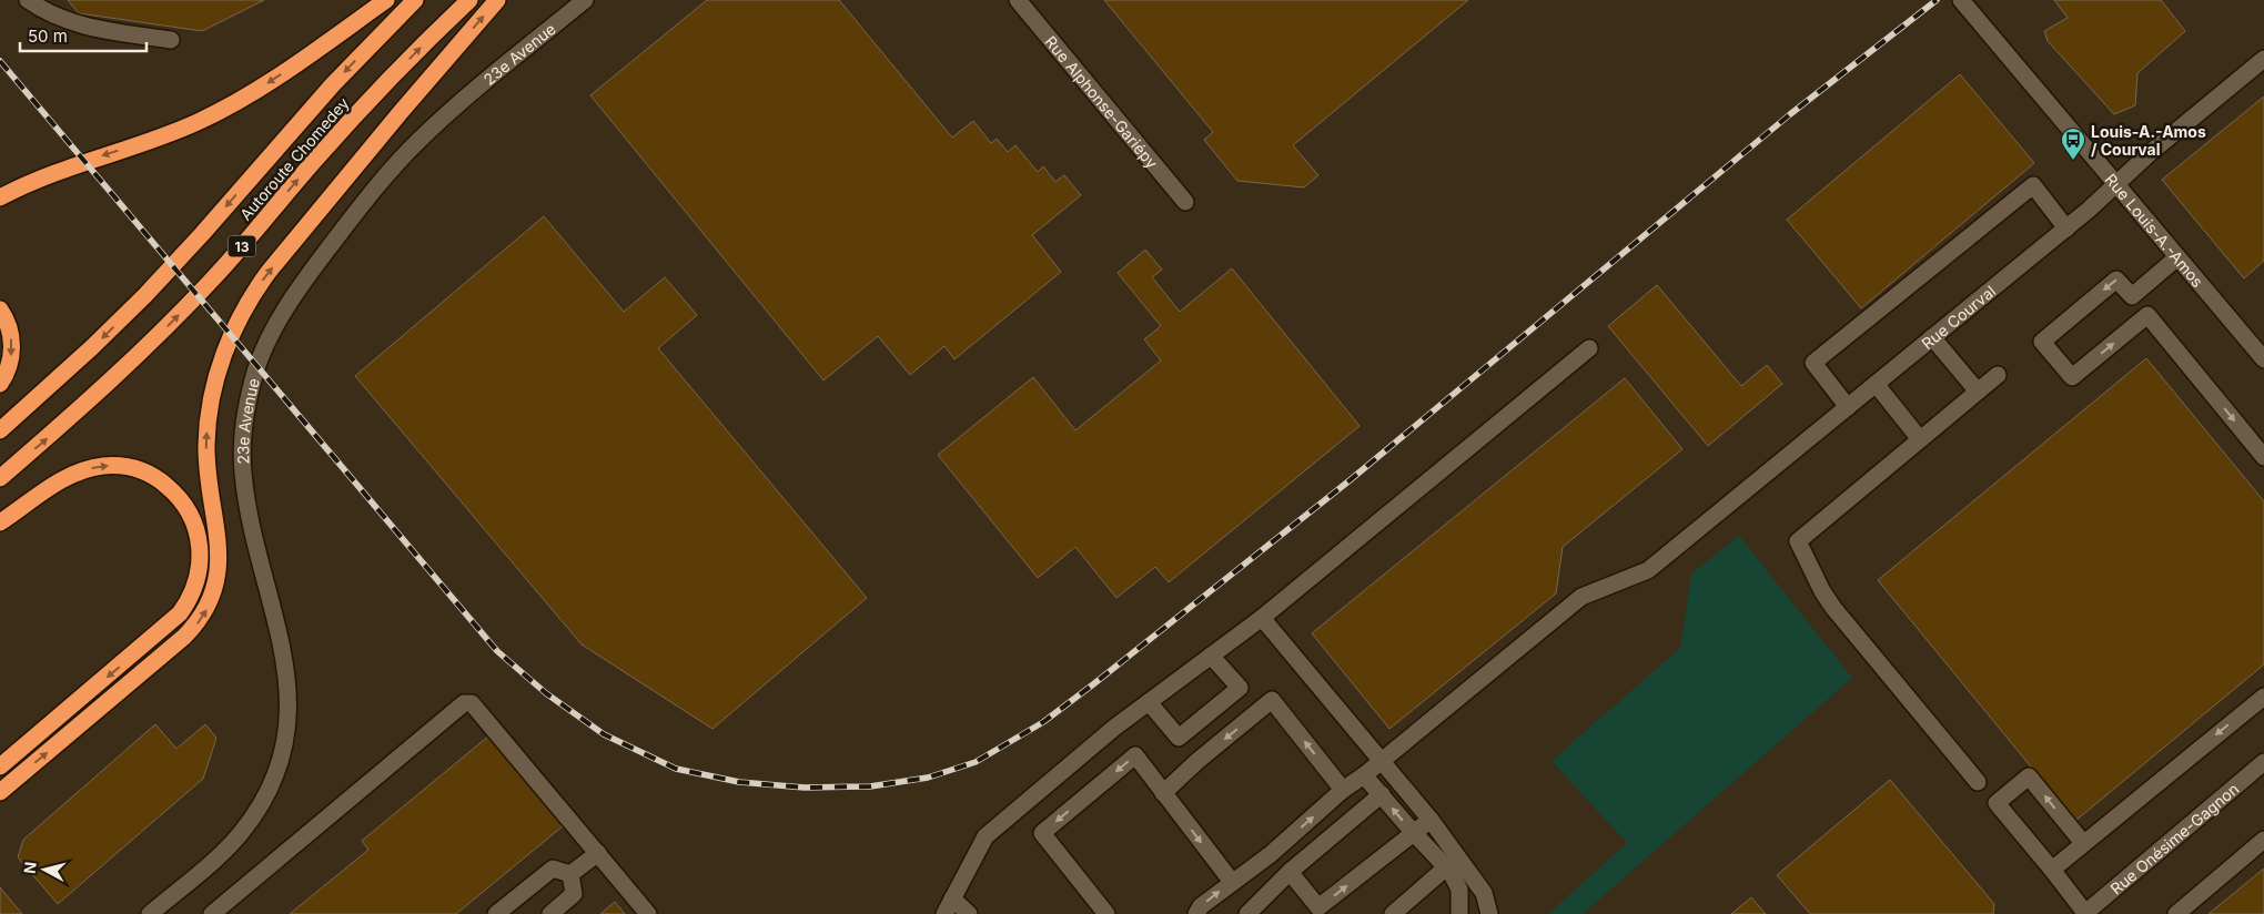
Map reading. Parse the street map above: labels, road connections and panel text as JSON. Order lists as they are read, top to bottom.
{
  "streets": {
    "highway": ["Autoroute Chomedey", "13"],
    "street": [
      "23e Avenue",
      "Rue Alphonse-Gariépy",
      "Rue Louis-A.-Amos",
      "Rue Courval",
      "Rue Onésime-Gagnon"
    ]
  },
  "crossings": [
    ["Rue Louis-A.-Amos", "Rue Courval"]
  ],
  "places": {
    "bus stop": ["Louis-A.-Amos / Courval"]
  },
  "scale_bar": "50 m",
  "north": "left"
}
